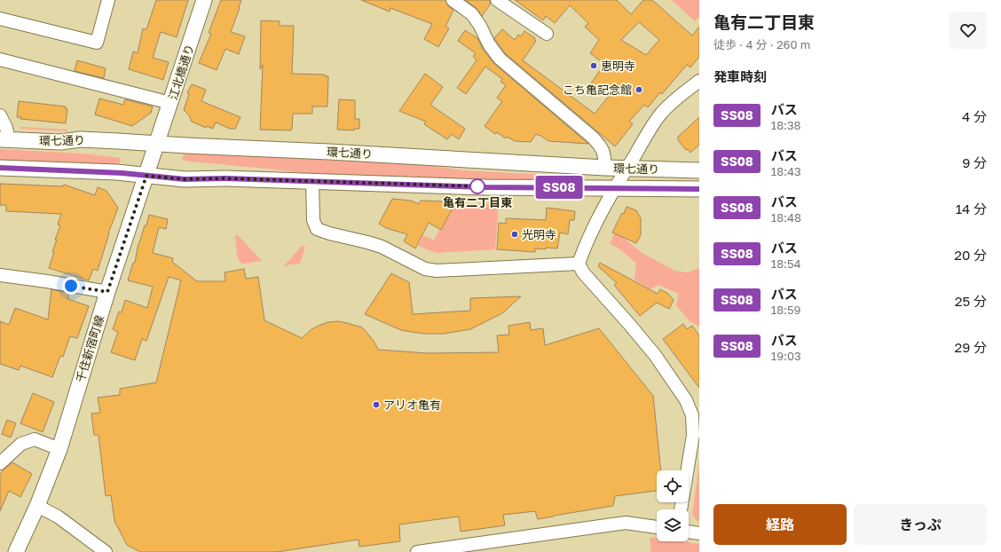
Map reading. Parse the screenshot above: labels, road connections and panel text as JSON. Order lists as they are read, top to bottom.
{
  "streets": {
    "main road": ["江北橋通り", "環七通り", "千住新宿町線"]
  },
  "crossings": [
    ["江北橋通り", "環七通り"],
    ["江北橋通り", "千住新宿町線"],
    ["環七通り", "千住新宿町線"]
  ],
  "places": [
    "恵明寺",
    "こち亀記念館",
    "亀有二丁目東",
    "光明寺",
    "アリオ亀有"
  ],
  "lines": ["bus line SS08"],
  "page": {
    "on_map": "SS08",
    "heading": [
      ["亀有二丁目東", "徒歩 · 4 分 · 260 m"],
      "発車時刻"
    ],
    "list": [
      {
        "mark": "SS08",
        "name": "バス",
        "note": "18:38",
        "value": "4 分"
      },
      {
        "mark": "SS08",
        "name": "バス",
        "note": "18:43",
        "value": "9 分"
      },
      {
        "mark": "SS08",
        "name": "バス",
        "note": "18:48",
        "value": "14 分"
      },
      {
        "mark": "SS08",
        "name": "バス",
        "note": "18:54",
        "value": "20 分"
      },
      {
        "mark": "SS08",
        "name": "バス",
        "note": "18:59",
        "value": "25 分"
      },
      {
        "mark": "SS08",
        "name": "バス",
        "note": "19:03",
        "value": "29 分"
      }
    ],
    "buttons": ["経路", "きっぷ"]
  }
}
